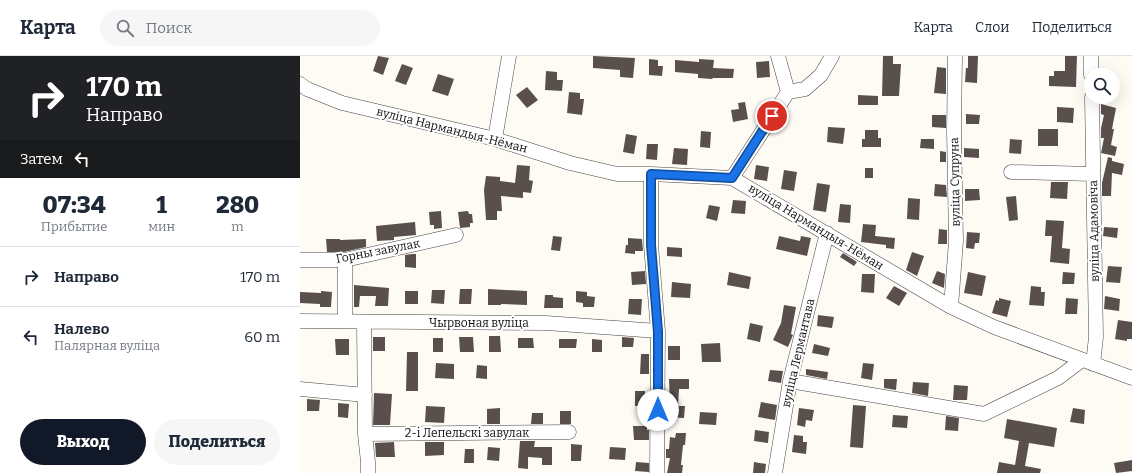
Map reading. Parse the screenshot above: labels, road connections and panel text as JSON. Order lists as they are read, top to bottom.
{
  "streets": {
    "street": [
      "вуліца Нармандыя-Нёман",
      "вуліца Супруна",
      "вуліца Адамовіча",
      "Горны завулак",
      "Чырвоная вуліца",
      "вуліца Лермантава",
      "2-і Лепельскі завулак"
    ]
  },
  "crossings": [
    ["вуліца Нармандыя-Нёман", "вуліца Супруна"],
    ["вуліца Нармандыя-Нёман", "вуліца Адамовіча"],
    ["вуліца Нармандыя-Нёман", "вуліца Лермантава"]
  ],
  "page": {
    "header": "Карта",
    "search": "Поиск",
    "nav": ["Карта", "Слои", "Поделиться"],
    "turn": ["170 m", "Направо"],
    "then": "Затем",
    "eta": [
      "07:34",
      "Прибытие",
      "1",
      "мин",
      "280",
      "m"
    ],
    "list": [
      {
        "name": "Направо",
        "value": "170 m"
      },
      {
        "name": "Налево",
        "note": "Палярная вуліца",
        "value": "60 m"
      }
    ],
    "buttons": ["Выход", "Поделиться"]
  }
}
